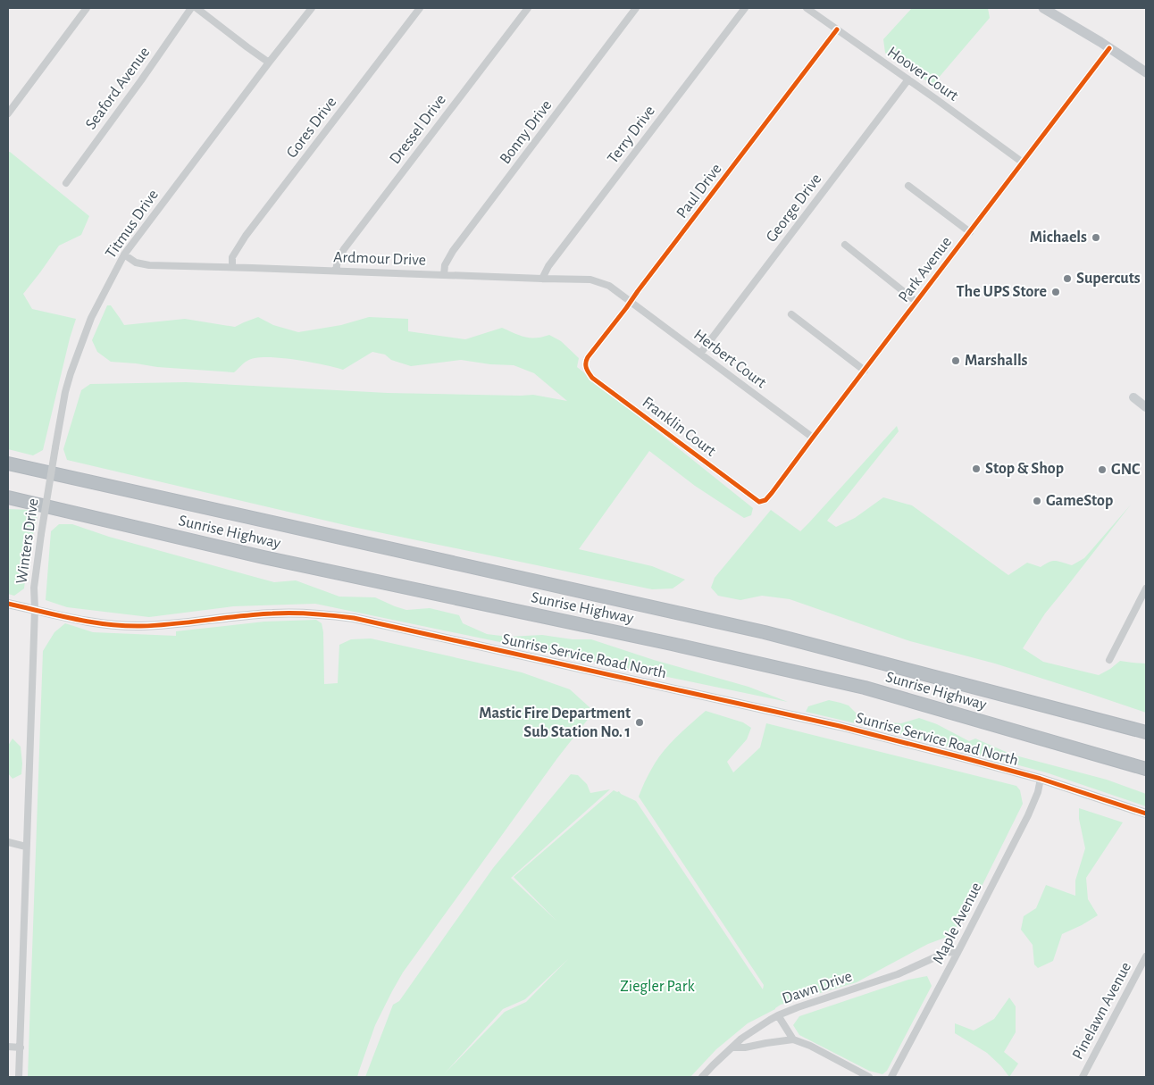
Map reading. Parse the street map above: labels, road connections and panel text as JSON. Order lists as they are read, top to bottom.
{
  "streets": {
    "highway": ["Sunrise Highway"],
    "street": [
      "Hoover Court",
      "Seaford Avenue",
      "Gores Drive",
      "Dressel Drive",
      "Bonny Drive",
      "Terry Drive",
      "Paul Drive",
      "George Drive",
      "Titmus Drive",
      "Ardmour Drive",
      "Park Avenue",
      "Herbert Court",
      "Franklin Court",
      "Winters Drive",
      "Sunrise Service Road North",
      "Maple Avenue",
      "Dawn Drive",
      "Pinelawn Avenue"
    ]
  },
  "crossings": [
    ["Hoover Court", "Paul Drive"],
    ["Hoover Court", "George Drive"],
    ["Hoover Court", "Park Avenue"],
    ["Gores Drive", "Ardmour Drive"],
    ["Dressel Drive", "Ardmour Drive"],
    ["Bonny Drive", "Ardmour Drive"],
    ["Terry Drive", "Ardmour Drive"],
    ["Paul Drive", "Ardmour Drive"],
    ["Paul Drive", "Herbert Court"],
    ["Paul Drive", "Franklin Court"],
    ["George Drive", "Herbert Court"],
    ["Titmus Drive", "Ardmour Drive"],
    ["Titmus Drive", "Winters Drive"],
    ["Ardmour Drive", "Herbert Court"],
    ["Park Avenue", "Herbert Court"],
    ["Park Avenue", "Franklin Court"],
    ["Winters Drive", "Sunrise Service Road North"],
    ["Sunrise Service Road North", "Maple Avenue"],
    ["Maple Avenue", "Dawn Drive"]
  ],
  "parks": ["Ziegler Park"],
  "places": [
    "Michaels",
    "Supercuts",
    "The UPS Store",
    "Marshalls",
    "Stop & Shop",
    "GNC",
    "GameStop",
    "Mastic Fire Department Sub Station No. 1"
  ]
}
